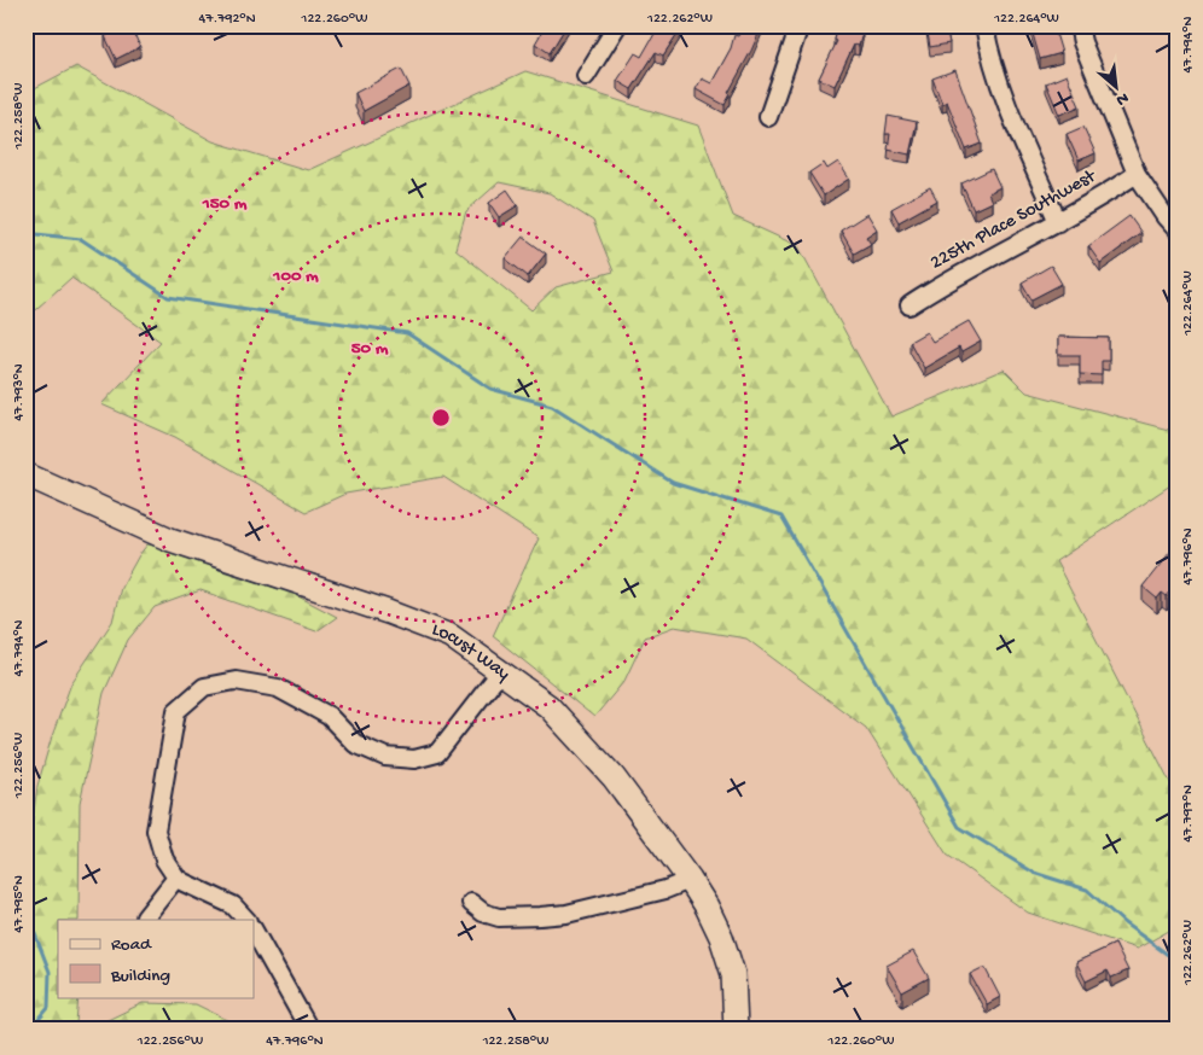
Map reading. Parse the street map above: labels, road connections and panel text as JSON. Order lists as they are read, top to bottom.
{
  "streets": {
    "main road": ["Locust Way"],
    "street": ["225th Place Southwest"]
  },
  "legend": ["Road", "Building"],
  "north": "bottom right",
  "coordinates": [
    "47.792°N",
    "122.260°W",
    "122.262°W",
    "122.264°W",
    "47.794°N",
    "122.258°W",
    "47.793°N",
    "47.796°N",
    "122.256°W",
    "47.797°N",
    "47.795°N"
  ],
  "rings": ["150 m", "100 m", "50 m"]
}
